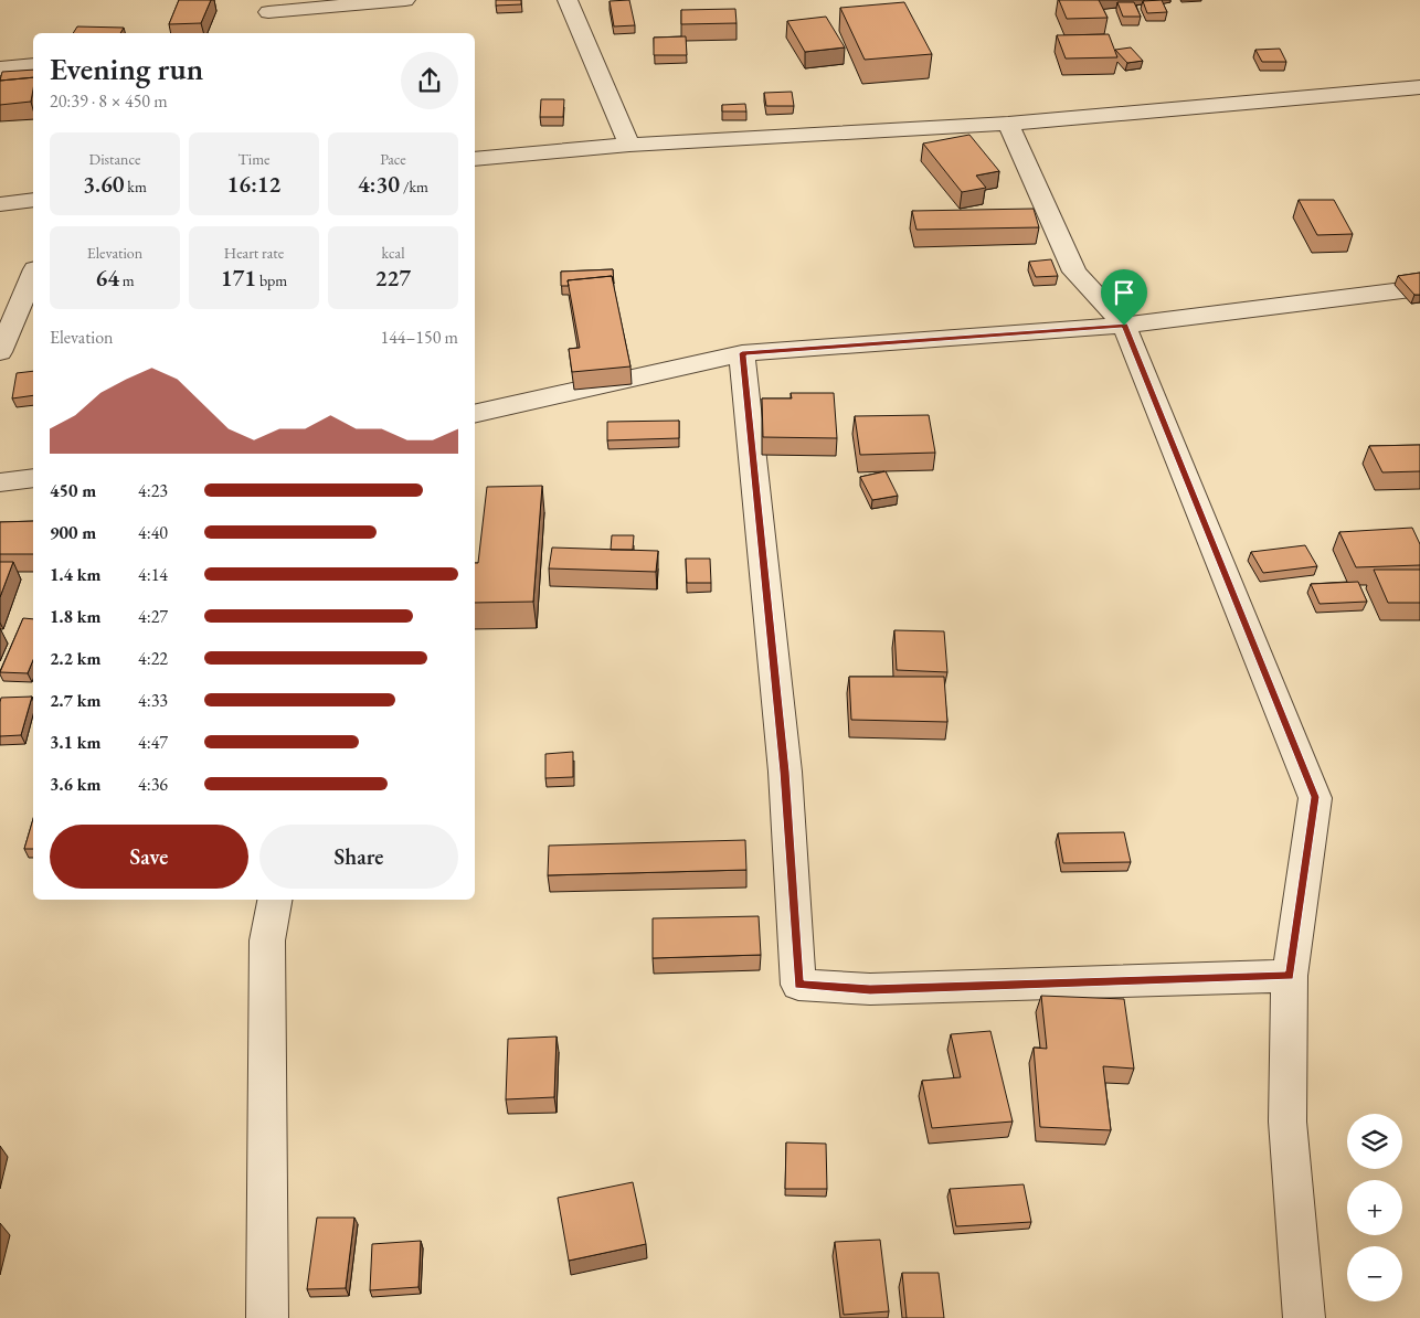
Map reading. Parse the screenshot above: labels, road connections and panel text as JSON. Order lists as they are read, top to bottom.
{
  "page": {
    "heading": ["Evening run", "20:39 · 8 × 450 m"],
    "stats": [
      ["Distance", "3.60 km"],
      ["Time", "16:12"],
      ["Pace", "4:30 /km"],
      ["Elevation", "64 m"],
      ["Heart rate", "171 bpm"],
      ["kcal", "227"]
    ],
    "chart": ["Elevation", "144–150 m"],
    "list": [
      {
        "name": "450 m",
        "note": "4:23"
      },
      {
        "name": "900 m",
        "note": "4:40"
      },
      {
        "name": "1.4 km",
        "note": "4:14"
      },
      {
        "name": "1.8 km",
        "note": "4:27"
      },
      {
        "name": "2.2 km",
        "note": "4:22"
      },
      {
        "name": "2.7 km",
        "note": "4:33"
      },
      {
        "name": "3.1 km",
        "note": "4:47"
      },
      {
        "name": "3.6 km",
        "note": "4:36"
      }
    ],
    "buttons": ["Save", "Share"],
    "map_buttons": ["+", "−"]
  }
}
